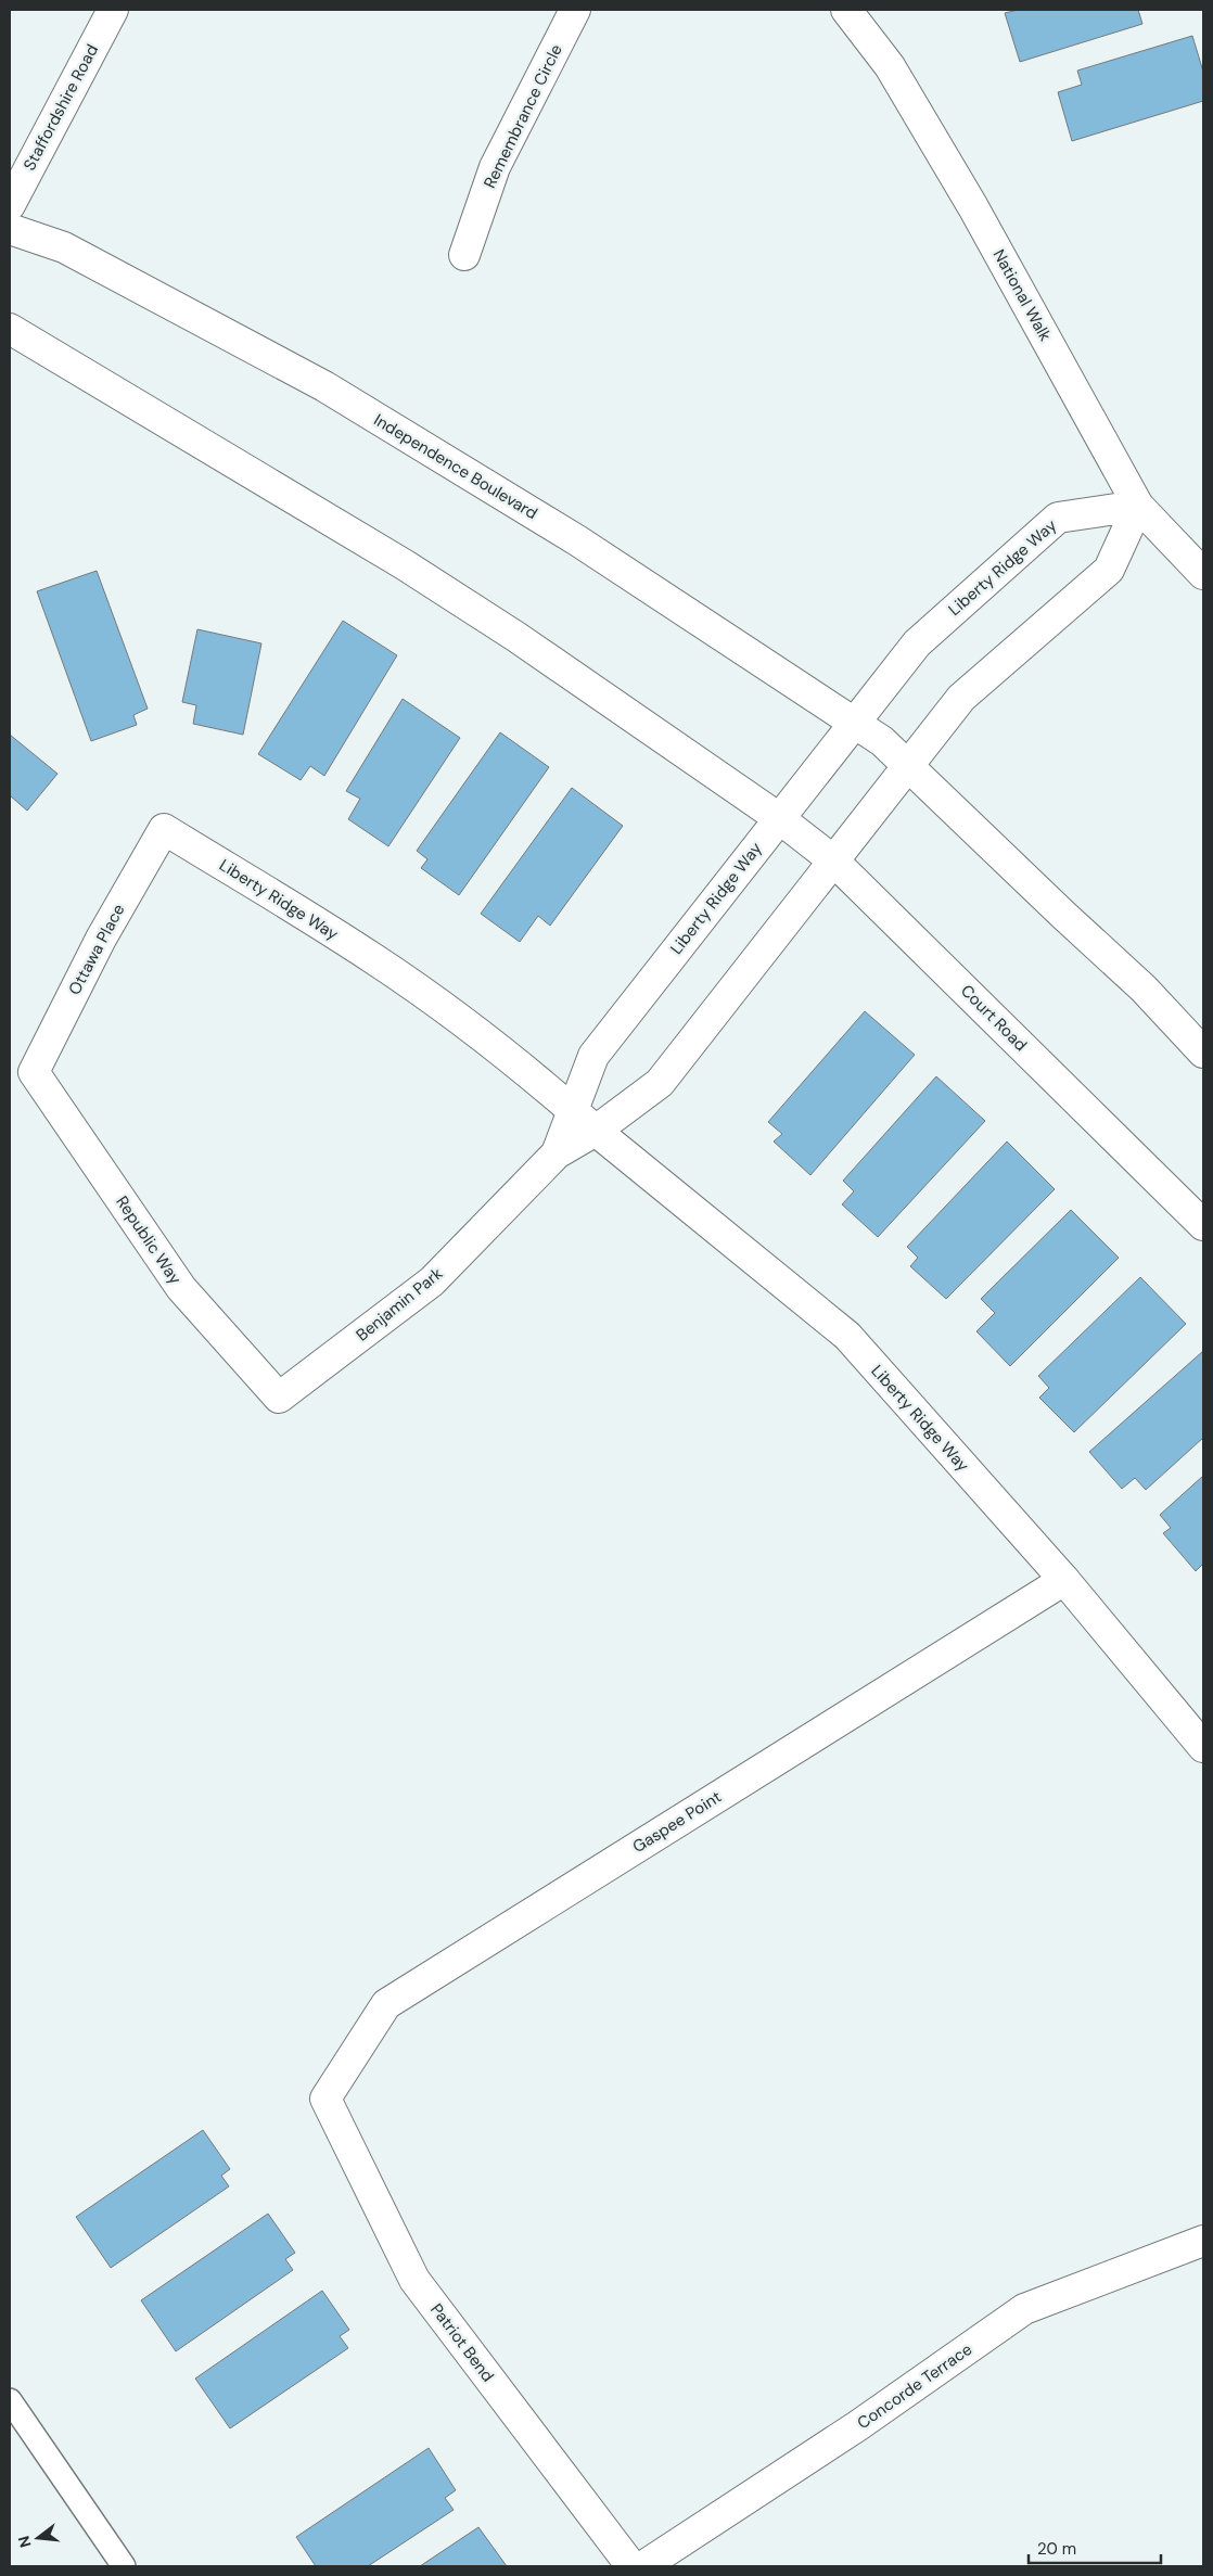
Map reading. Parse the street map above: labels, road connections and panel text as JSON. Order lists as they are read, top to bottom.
{
  "streets": {
    "street": [
      "Staffordshire Road",
      "Remembrance Circle",
      "National Walk",
      "Independence Boulevard",
      "Liberty Ridge Way",
      "Ottawa Place",
      "Court Road",
      "Republic Way",
      "Benjamin Park",
      "Gaspee Point",
      "Patriot Bend",
      "Concorde Terrace"
    ]
  },
  "crossings": [
    ["National Walk", "Liberty Ridge Way"],
    ["Independence Boulevard", "Liberty Ridge Way"],
    ["Liberty Ridge Way", "Ottawa Place"],
    ["Liberty Ridge Way", "Court Road"],
    ["Liberty Ridge Way", "Benjamin Park"],
    ["Liberty Ridge Way", "Gaspee Point"],
    ["Ottawa Place", "Republic Way"],
    ["Republic Way", "Benjamin Park"],
    ["Gaspee Point", "Patriot Bend"]
  ],
  "scale_bar": "20 m",
  "north": "left"
}
